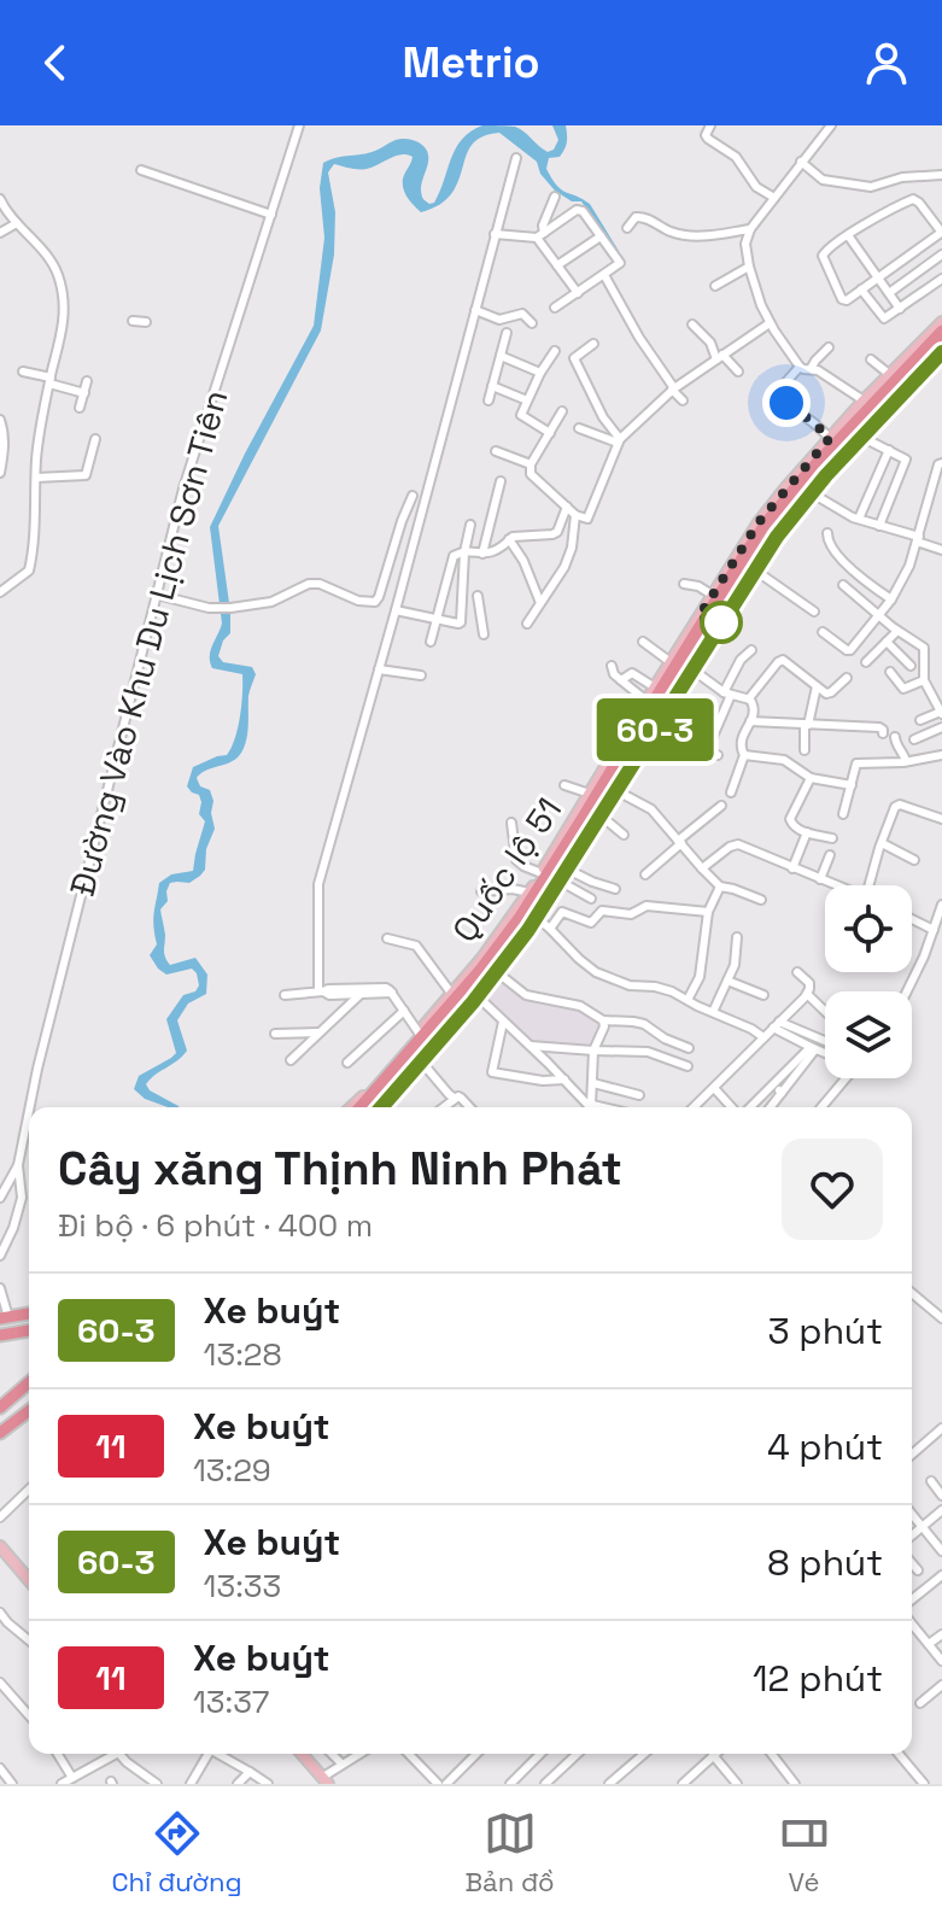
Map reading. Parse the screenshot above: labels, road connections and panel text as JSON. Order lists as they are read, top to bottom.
{
  "streets": {
    "highway": ["Quốc lộ 51"],
    "street": ["Đường Vào Khu Du Lịch Sơn Tiên"]
  },
  "lines": ["bus line 60-3"],
  "page": {
    "header": "Metrio",
    "on_map": "60-3",
    "heading": ["Cây xăng Thịnh Ninh Phát", "Đi bộ · 6 phút · 400 m"],
    "list": [
      {
        "mark": "60-3",
        "name": "Xe buýt",
        "note": "13:28",
        "value": "3 phút"
      },
      {
        "mark": "11",
        "name": "Xe buýt",
        "note": "13:29",
        "value": "4 phút"
      },
      {
        "mark": "60-3",
        "name": "Xe buýt",
        "note": "13:33",
        "value": "8 phút"
      },
      {
        "mark": "11",
        "name": "Xe buýt",
        "note": "13:37",
        "value": "12 phút"
      }
    ],
    "tabs": ["Chỉ đường", "Bản đồ", "Vé"]
  }
}
